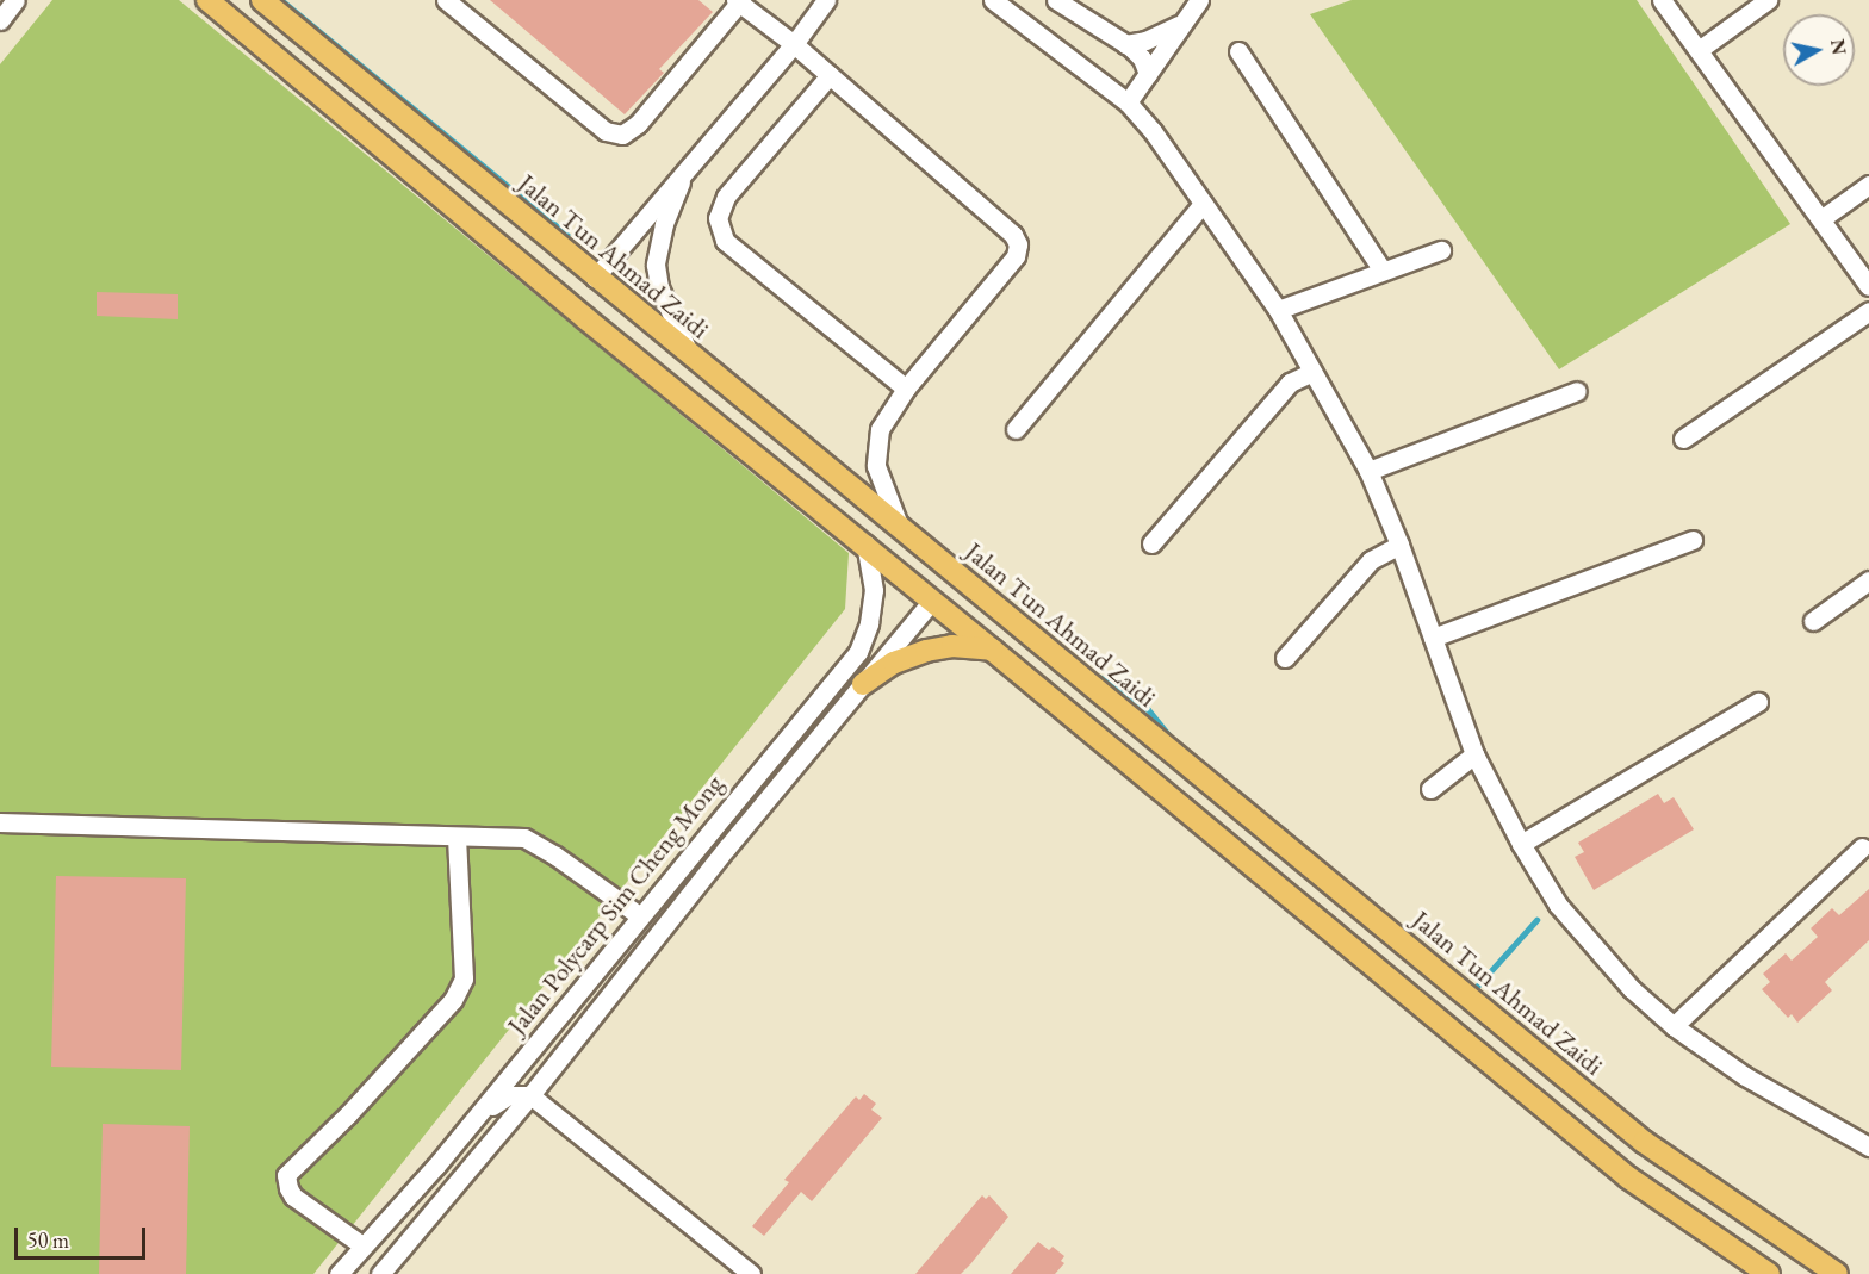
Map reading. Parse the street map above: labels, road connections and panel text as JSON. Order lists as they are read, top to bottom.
{
  "streets": {
    "main road": ["Jalan Tun Ahmad Zaidi"],
    "street": ["Jalan Polycarp Sim Cheng Mong"]
  },
  "scale_bar": "50 m",
  "north": "right"
}
